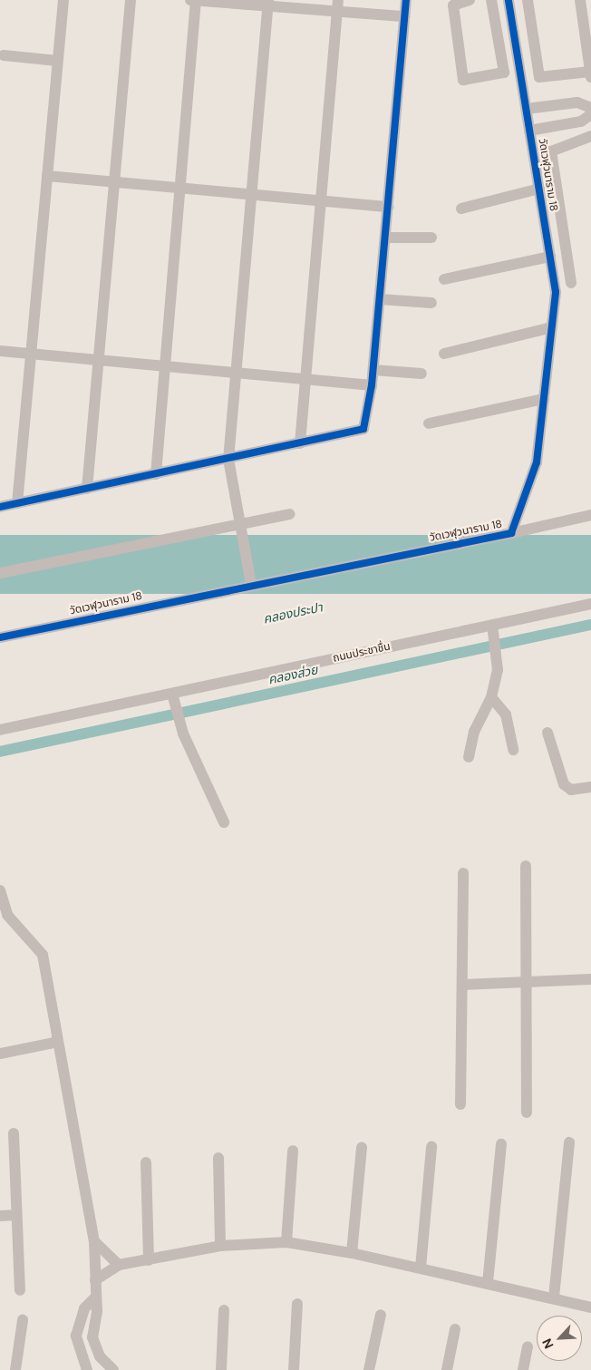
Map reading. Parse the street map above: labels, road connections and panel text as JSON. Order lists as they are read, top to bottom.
{
  "streets": {
    "street": ["วัดเวฬุวนาราม 18", "ถนนประชาชื่น"]
  },
  "water": ["คลองประปา", "คลองส่วย"],
  "north": "bottom left"
}
